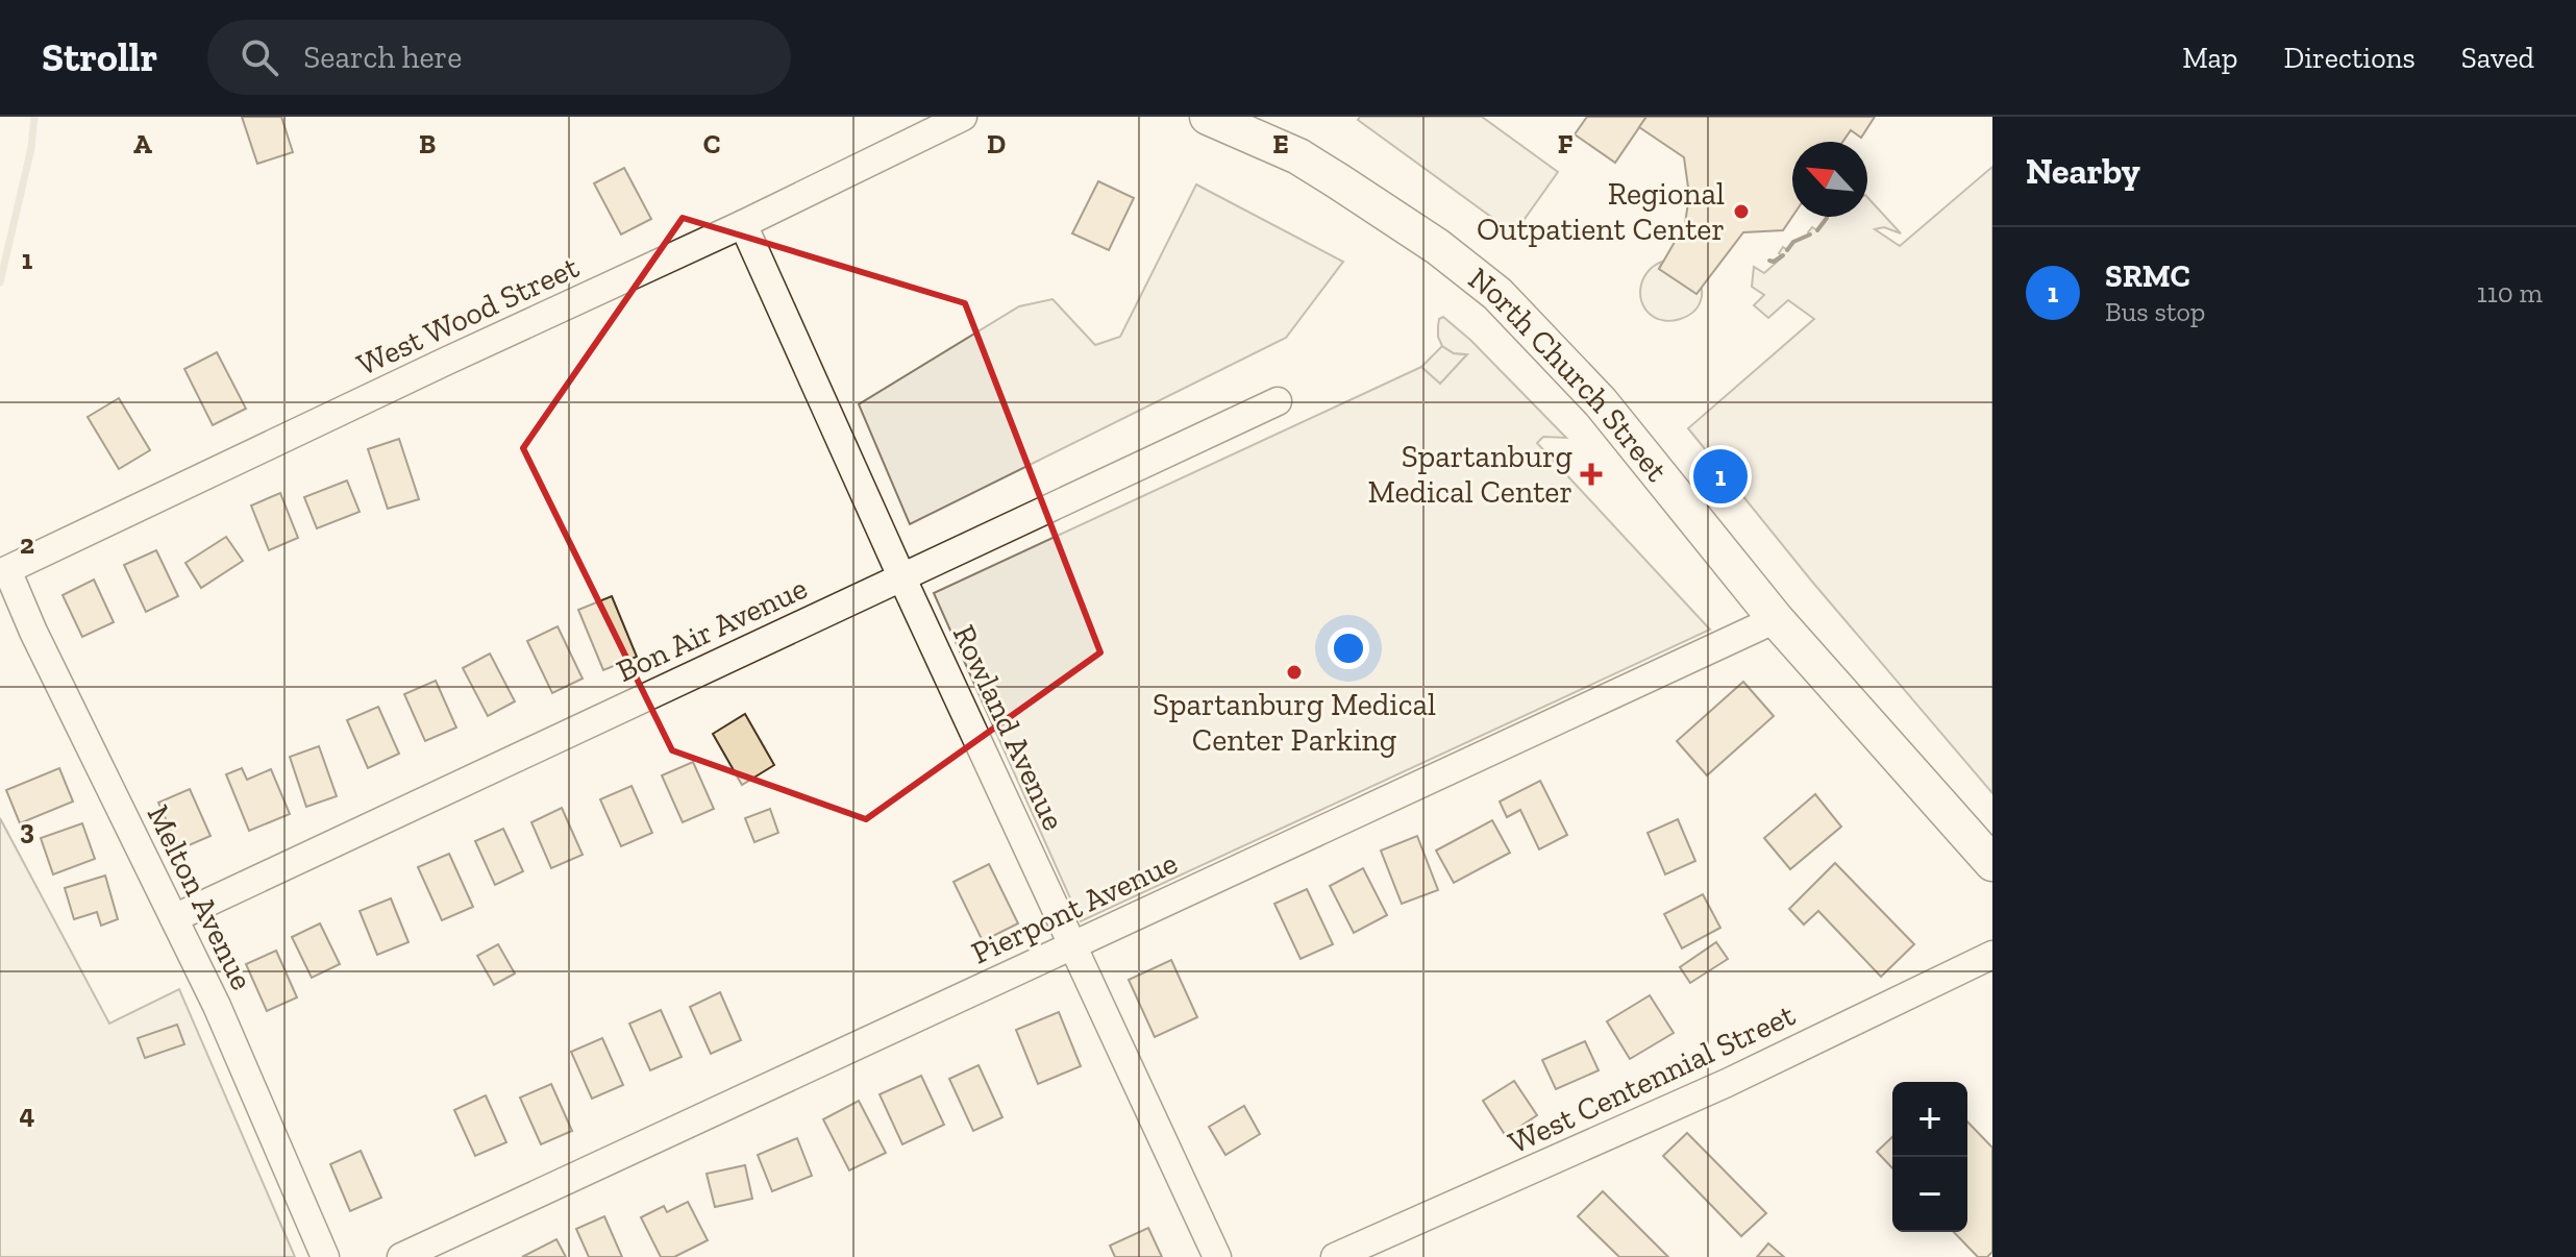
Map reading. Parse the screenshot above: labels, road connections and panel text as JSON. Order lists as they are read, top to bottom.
{
  "streets": {
    "main road": ["North Church Street"],
    "street": [
      "West Wood Street",
      "Bon Air Avenue",
      "Rowland Avenue",
      "Melton Avenue",
      "Pierpont Avenue",
      "West Centennial Street"
    ]
  },
  "crossings": [
    ["West Wood Street", "Rowland Avenue"],
    ["West Wood Street", "Melton Avenue"],
    ["North Church Street", "Pierpont Avenue"],
    ["Bon Air Avenue", "Rowland Avenue"],
    ["Bon Air Avenue", "Melton Avenue"],
    ["Rowland Avenue", "Pierpont Avenue"]
  ],
  "places": {
    "other": ["Regional Outpatient Center", "Spartanburg Medical Center Parking"],
    "health": ["Spartanburg Medical Center"]
  },
  "north": "top left",
  "page": {
    "header": "Strollr",
    "search": "Search here",
    "nav": ["Map", "Directions", "Saved"],
    "heading": "Nearby",
    "list": [
      {
        "mark": "1",
        "name": "SRMC",
        "note": "Bus stop",
        "value": "110 m"
      }
    ],
    "pins": "1",
    "map_buttons": ["+", "−"]
  },
  "grid": {
    "columns": [
      "A",
      "B",
      "C",
      "D",
      "E",
      "F"
    ],
    "rows": [
      "1",
      "2",
      "3",
      "4"
    ]
  }
}
